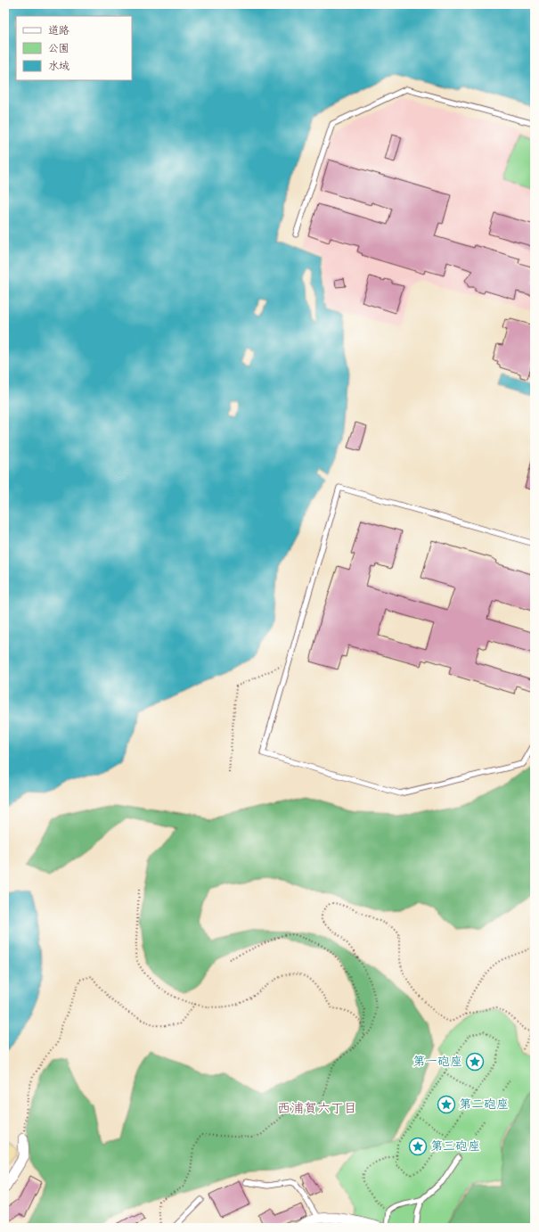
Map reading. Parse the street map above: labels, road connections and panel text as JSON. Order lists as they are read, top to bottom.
{
  "districts": ["西浦賀六丁目"],
  "places": {
    "place": ["第一砲座", "第二砲座", "第三砲座"]
  },
  "legend": ["道路", "公園", "水域"]
}
